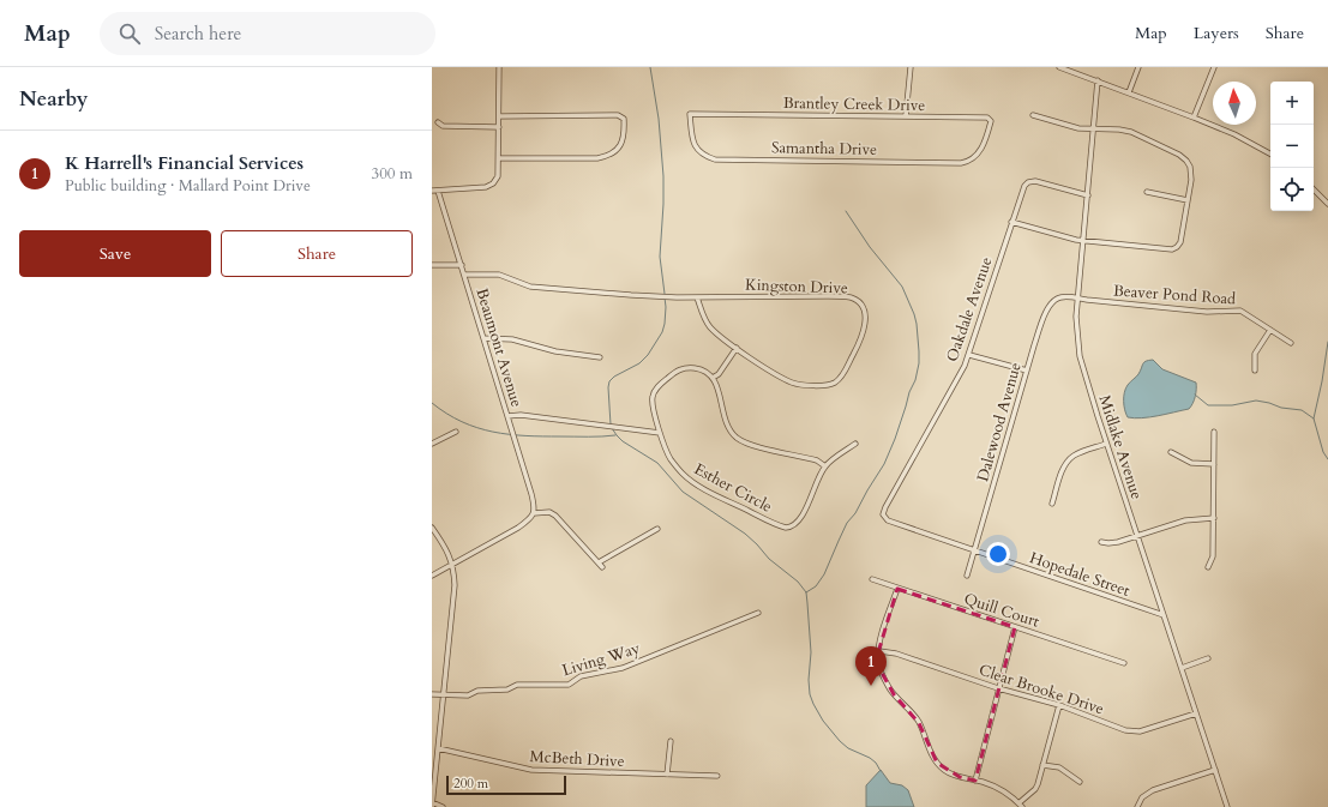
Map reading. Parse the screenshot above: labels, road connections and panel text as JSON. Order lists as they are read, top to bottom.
{
  "streets": {
    "street": [
      "Brantley Creek Drive",
      "Samantha Drive",
      "Kingston Drive",
      "Beaver Pond Road",
      "Oakdale Avenue",
      "Beaumont Avenue",
      "Dalewood Avenue",
      "Midlake Avenue",
      "Esther Circle",
      "Hopedale Street",
      "Quill Court",
      "Living Way",
      "Clear Brooke Drive",
      "McBeth Drive"
    ]
  },
  "crossings": [
    ["Brantley Creek Drive", "Samantha Drive"],
    ["Kingston Drive", "Beaumont Avenue"],
    ["Beaver Pond Road", "Dalewood Avenue"],
    ["Beaver Pond Road", "Midlake Avenue"],
    ["Oakdale Avenue", "Midlake Avenue"],
    ["Oakdale Avenue", "Hopedale Street"],
    ["Dalewood Avenue", "Midlake Avenue"],
    ["Dalewood Avenue", "Hopedale Street"],
    ["Midlake Avenue", "Hopedale Street"],
    ["Midlake Avenue", "Clear Brooke Drive"]
  ],
  "scale_bar": "200 m",
  "north": "top",
  "page": {
    "header": "Map",
    "search": "Search here",
    "nav": ["Map", "Layers", "Share"],
    "heading": "Nearby",
    "map_buttons": ["+", "−"],
    "list": [
      {
        "mark": "1",
        "name": "K Harrell's Financial Services",
        "note": "Public building · Mallard Point Drive",
        "value": "300 m"
      }
    ],
    "buttons": ["Save", "Share"],
    "pins": "1",
    "scale": "200 m"
  }
}
